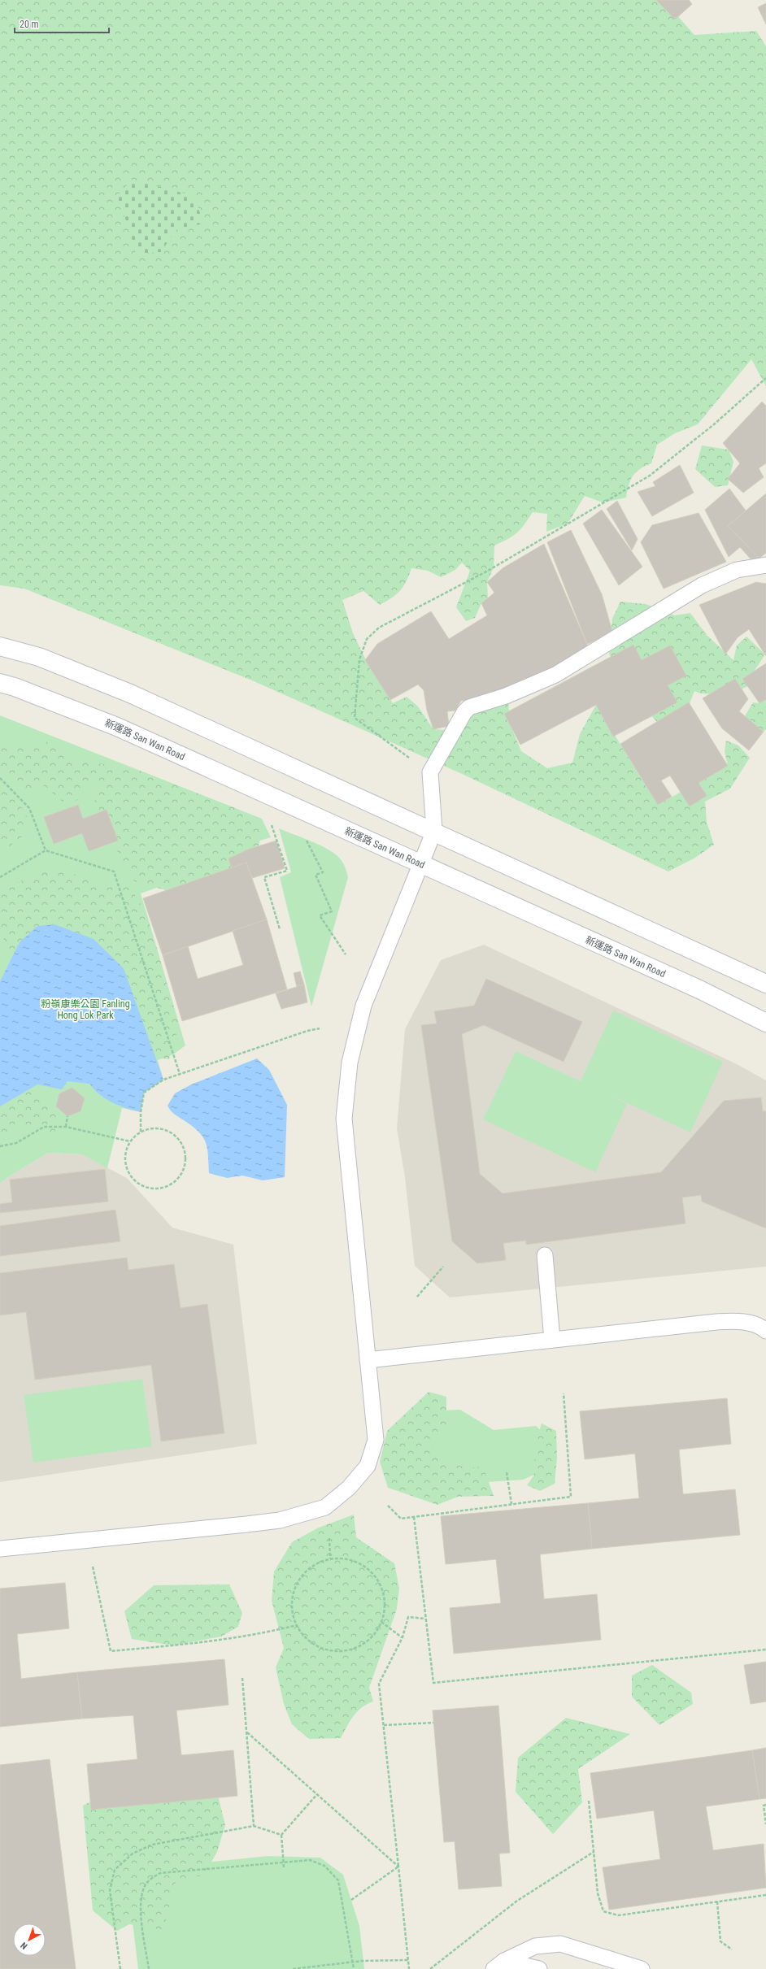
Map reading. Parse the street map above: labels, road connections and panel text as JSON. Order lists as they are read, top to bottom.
{
  "streets": {
    "street": ["新運路 San Wan Road"]
  },
  "parks": ["粉嶺康樂公園 Fanling Hong Lok Park"],
  "scale_bar": "20 m",
  "north": "bottom left"
}
